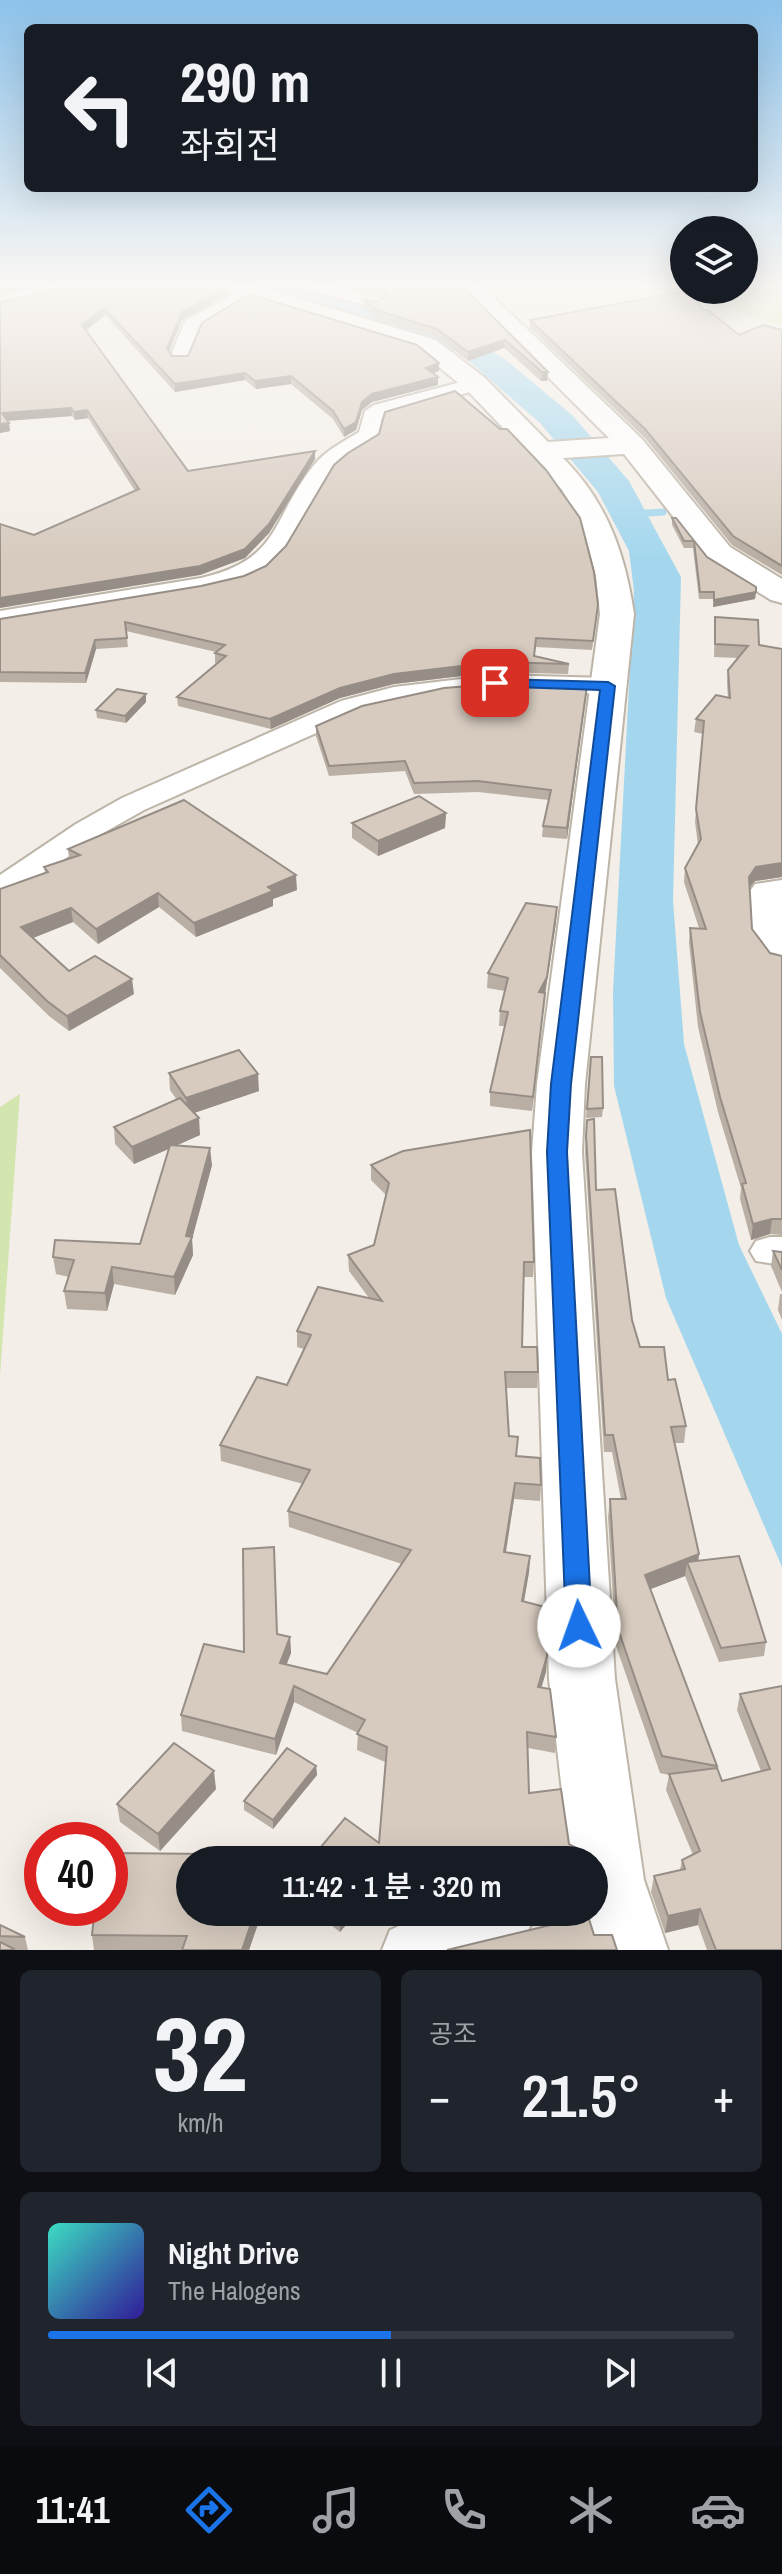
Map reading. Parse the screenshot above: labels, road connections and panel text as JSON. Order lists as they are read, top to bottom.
{
  "page": {
    "turn": ["290 m", "좌회전"],
    "limit": "40",
    "trip": "11:42 · 1 분 · 320 m",
    "tile": [
      ["32", "km/h"],
      "공조"
    ],
    "heat": ["−", "21.5°", "+"],
    "song": ["Night Drive", "The Halogens"],
    "tabs": "11:41"
  }
}
